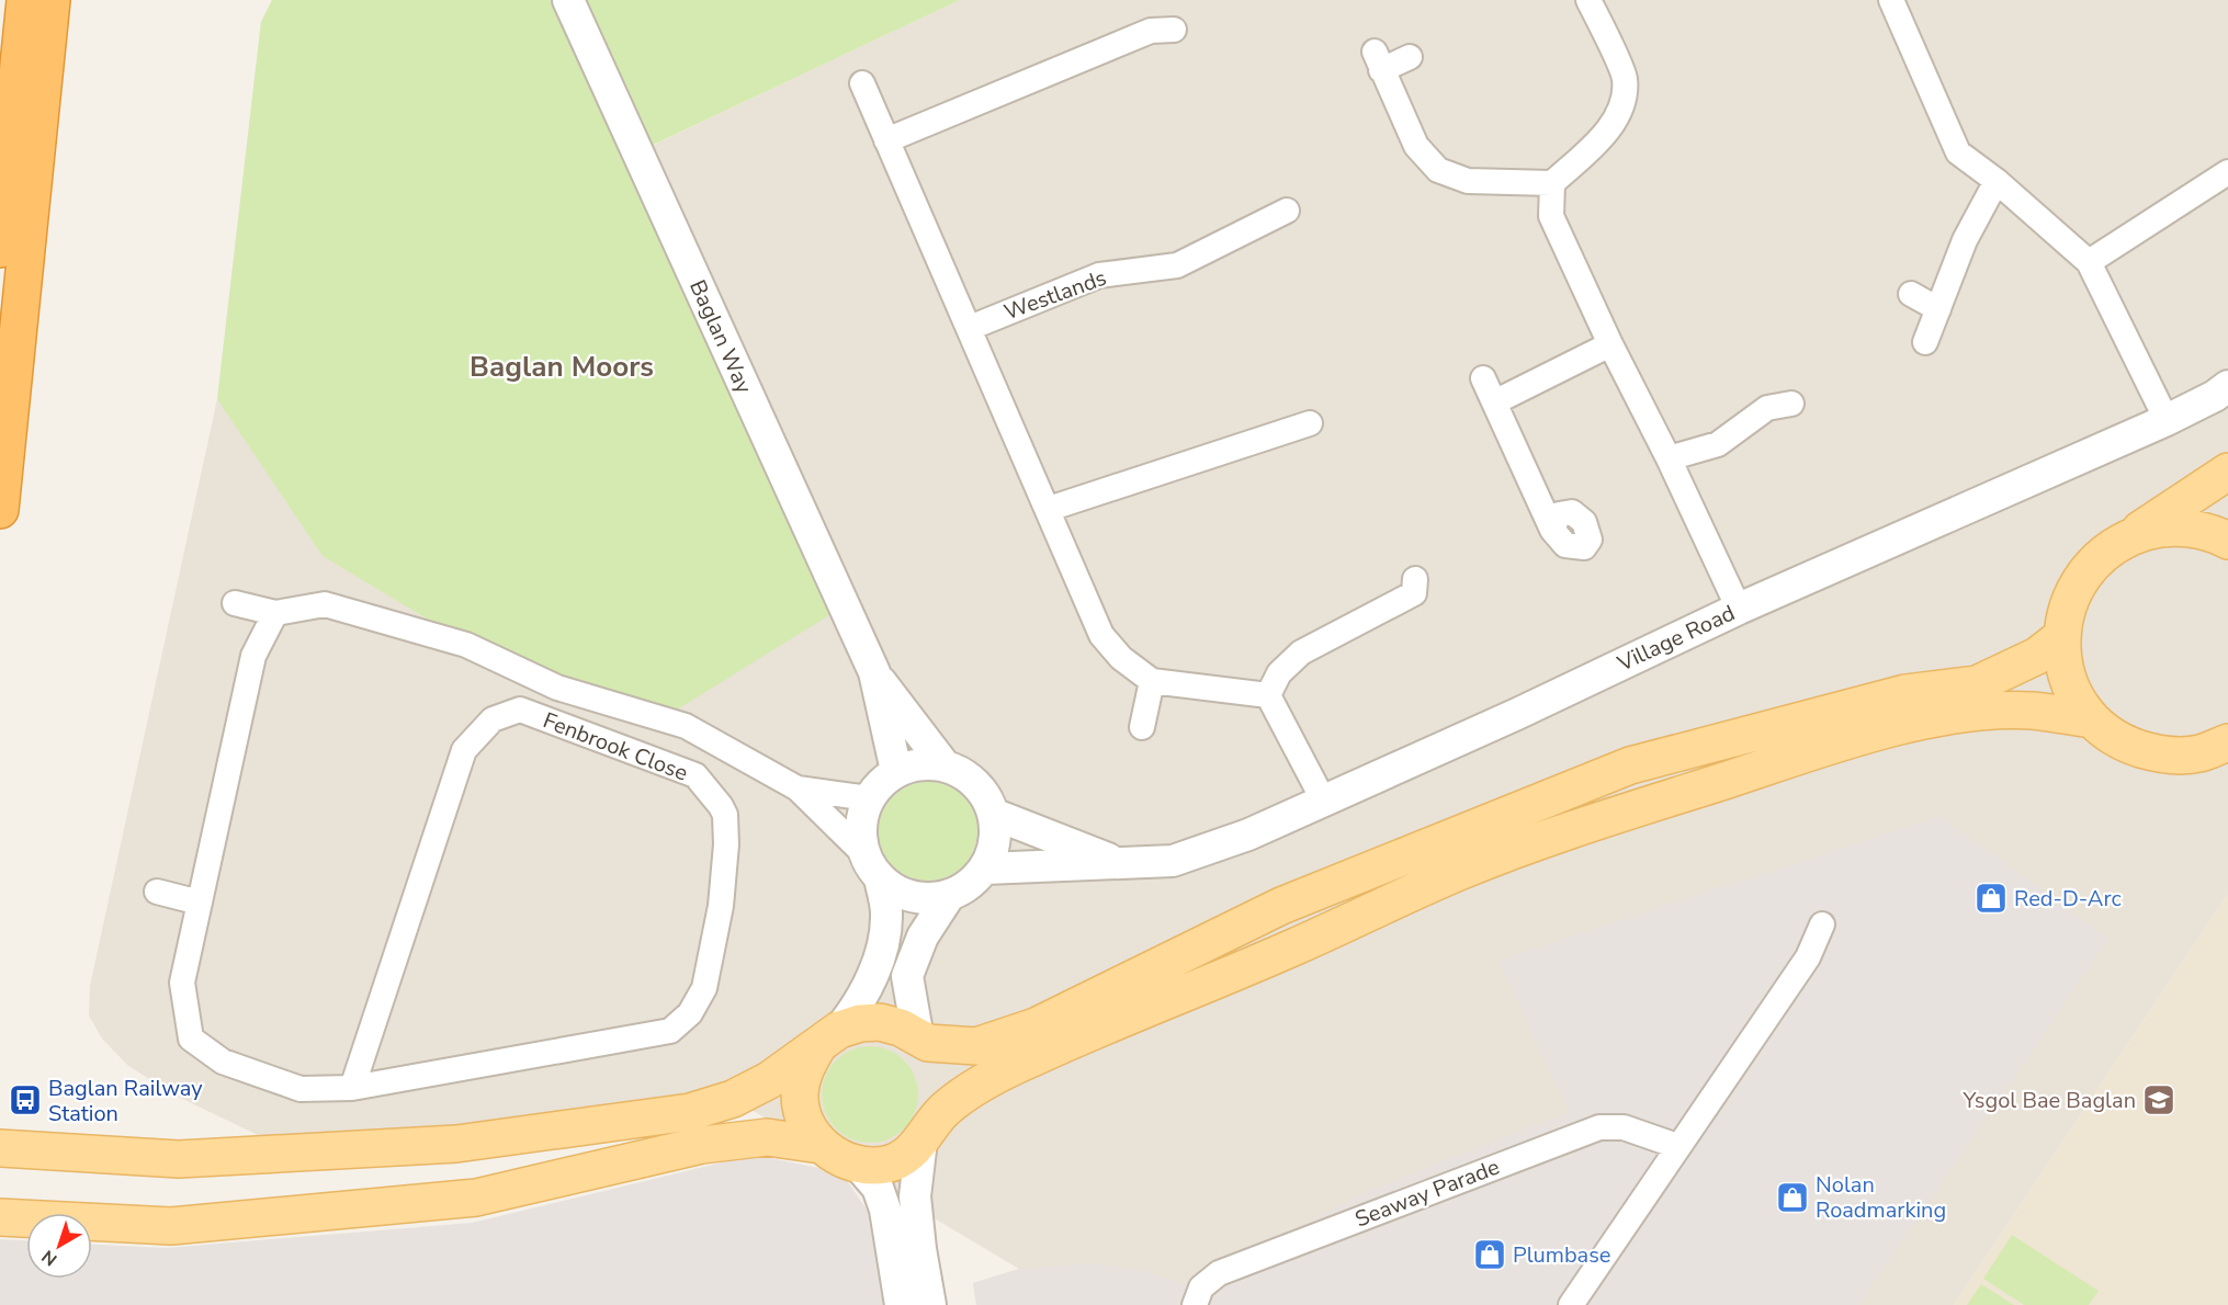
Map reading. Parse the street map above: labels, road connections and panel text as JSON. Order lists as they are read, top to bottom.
{
  "streets": {
    "street": [
      "Westlands",
      "Baglan Way",
      "Village Road",
      "Fenbrook Close",
      "Seaway Parade"
    ]
  },
  "crossings": [
    ["Baglan Way", "Village Road"],
    ["Baglan Way", "Fenbrook Close"],
    ["Village Road", "Fenbrook Close"]
  ],
  "districts": ["Baglan Moors"],
  "places": {
    "shop": ["Red-D-Arc", "Nolan Roadmarking", "Plumbase"],
    "bus stop": ["Baglan Railway Station"],
    "school or university": ["Ysgol Bae Baglan"]
  },
  "north": "bottom left"
}
